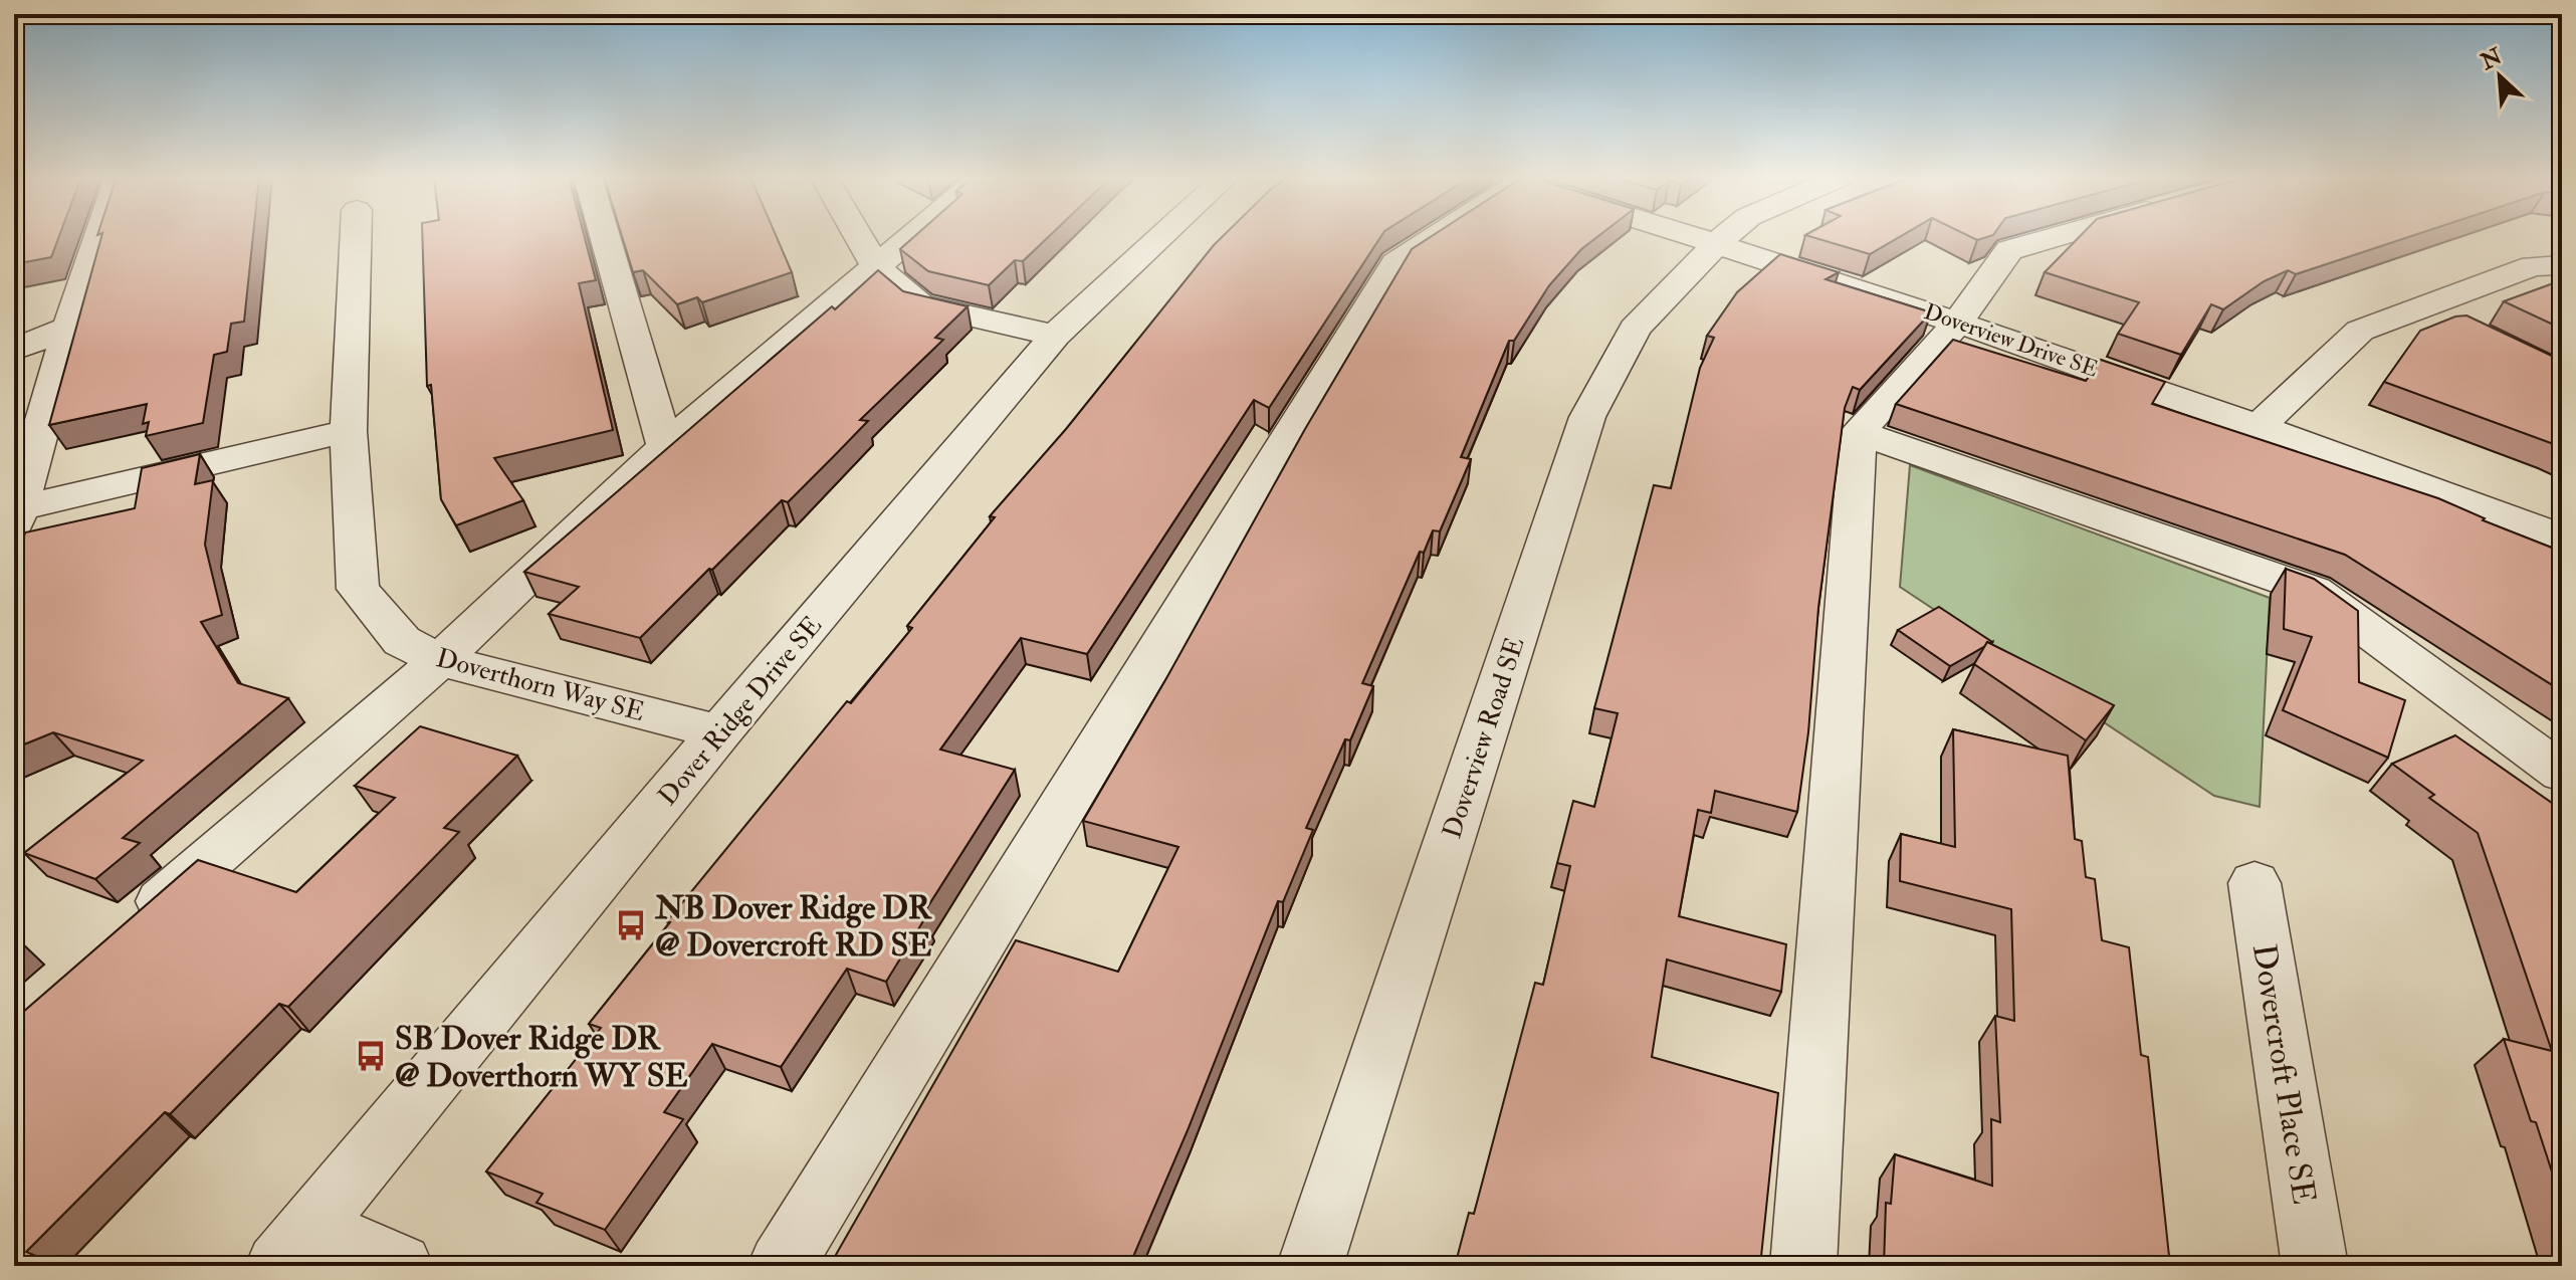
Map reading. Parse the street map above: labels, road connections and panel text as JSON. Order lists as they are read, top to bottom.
{
  "streets": {
    "street": [
      "Doverview Drive SE",
      "Doverthorn Way SE",
      "Dover Ridge Drive SE",
      "Doverview Road SE",
      "Dovercroft Place SE"
    ]
  },
  "crossings": [
    ["Doverview Drive SE", "Doverview Road SE"],
    ["Doverthorn Way SE", "Dover Ridge Drive SE"]
  ],
  "places": {
    "bus stop": ["NB Dover Ridge DR @ Dovercroft RD SE", "SB Dover Ridge DR @ Doverthorn WY SE"]
  },
  "north": "top left"
}
